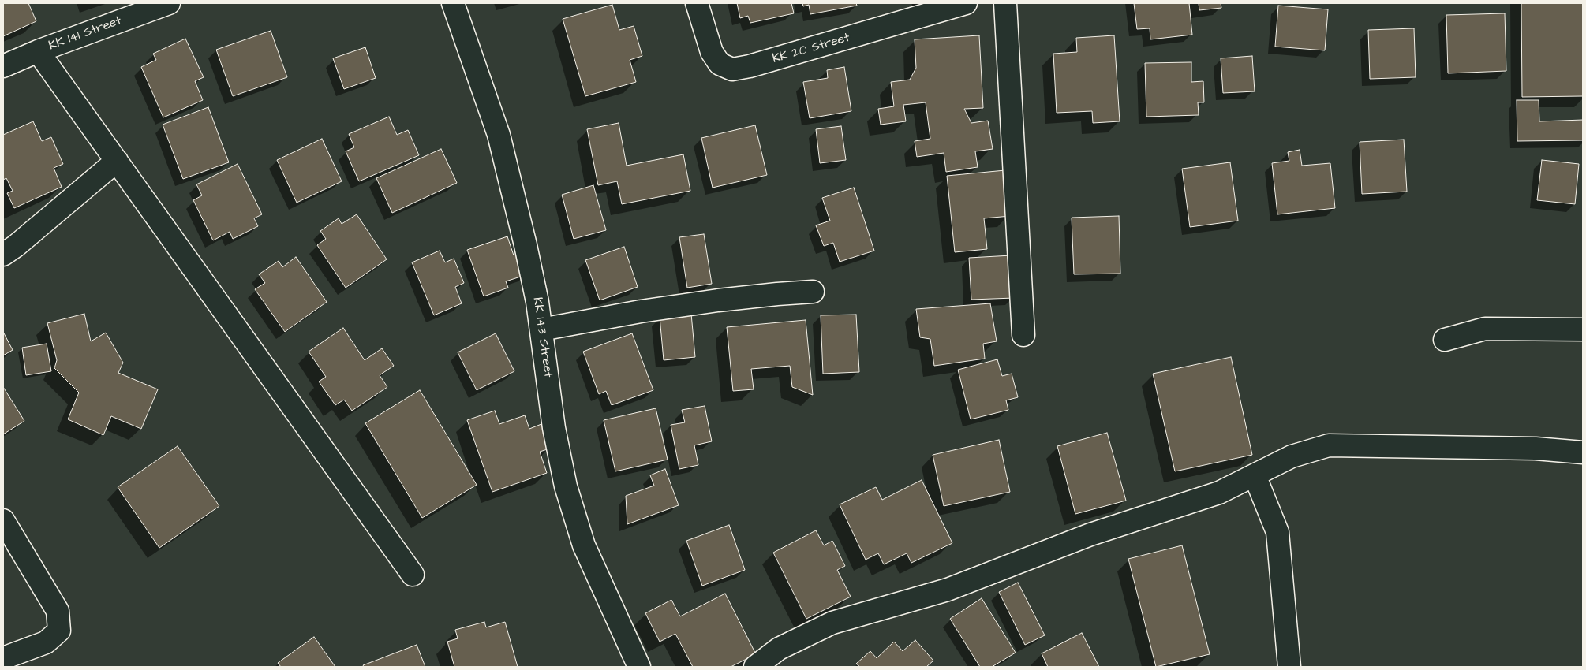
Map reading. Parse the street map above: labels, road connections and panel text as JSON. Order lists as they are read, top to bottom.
{
  "streets": {
    "street": ["KK 141 Street", "KK 20 Street", "KK 143 Street"]
  }
}
